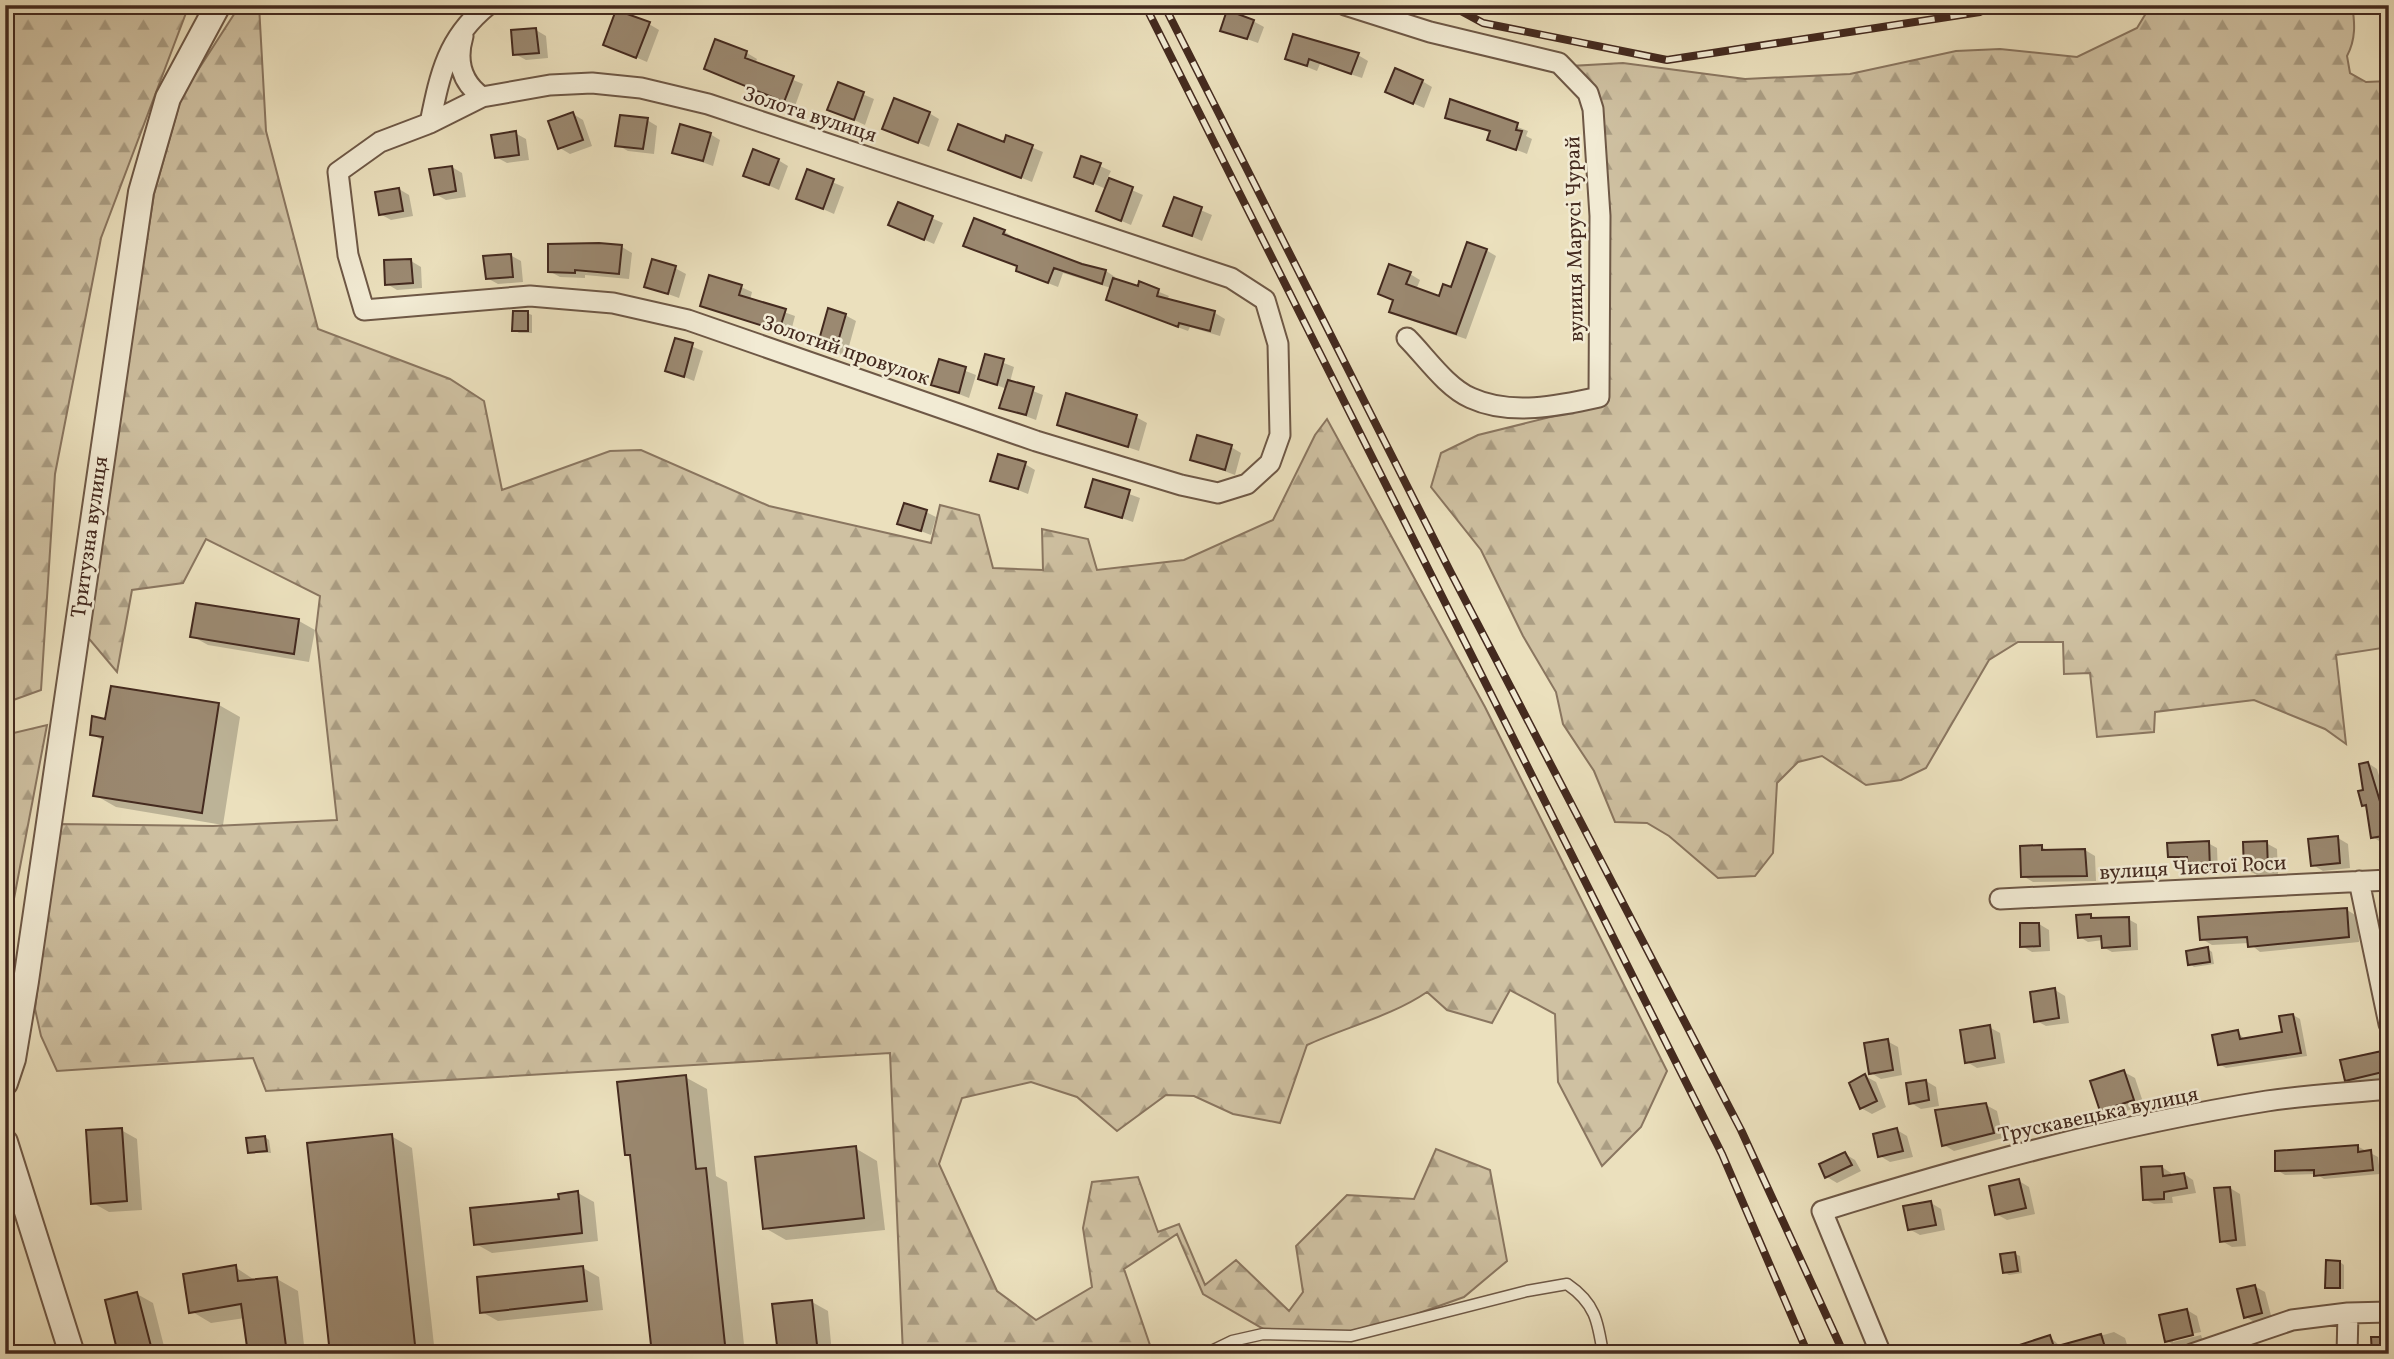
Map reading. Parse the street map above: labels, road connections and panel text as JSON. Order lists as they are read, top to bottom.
{
  "streets": {
    "street": [
      "Золота вулиця",
      "вулиця Марусі Чурай",
      "Золотий провулок",
      "Тритузна вулиця",
      "вулиця Чистої Роси",
      "Трускавецька вулиця"
    ]
  },
  "crossings": [
    ["Золота вулиця", "Золотий провулок"]
  ]
}
